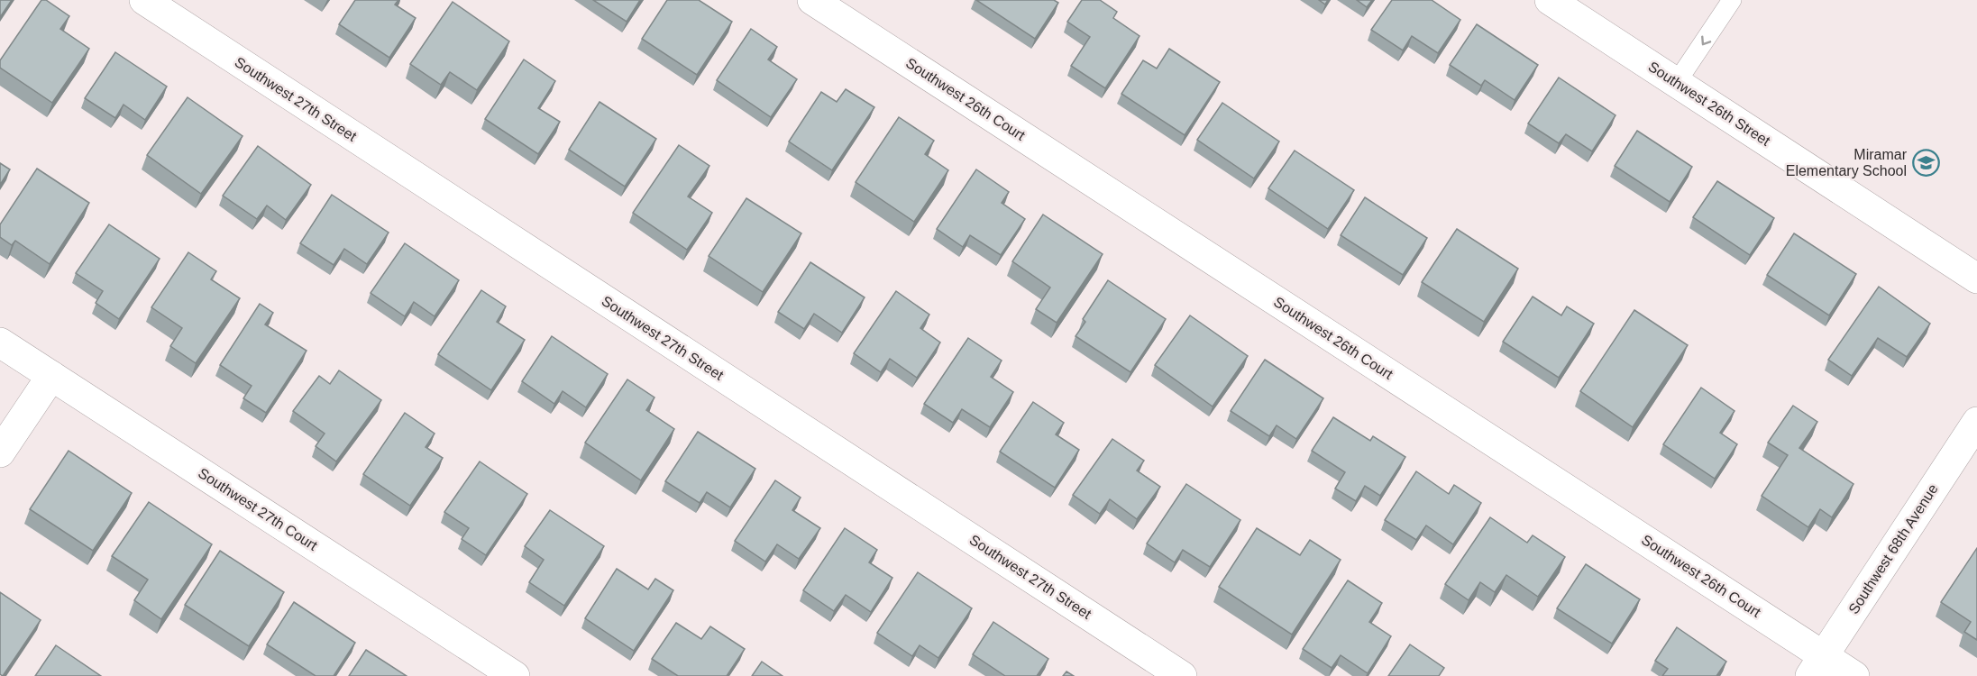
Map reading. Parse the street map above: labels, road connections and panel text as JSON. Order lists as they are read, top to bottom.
{
  "streets": {
    "street": [
      "Southwest 27th Street",
      "Southwest 26th Court",
      "Southwest 26th Street",
      "Southwest 27th Court",
      "Southwest 68th Avenue"
    ]
  },
  "crossings": [
    ["Southwest 26th Court", "Southwest 68th Avenue"]
  ],
  "places": {
    "school or university": ["Miramar Elementary School"]
  }
}
